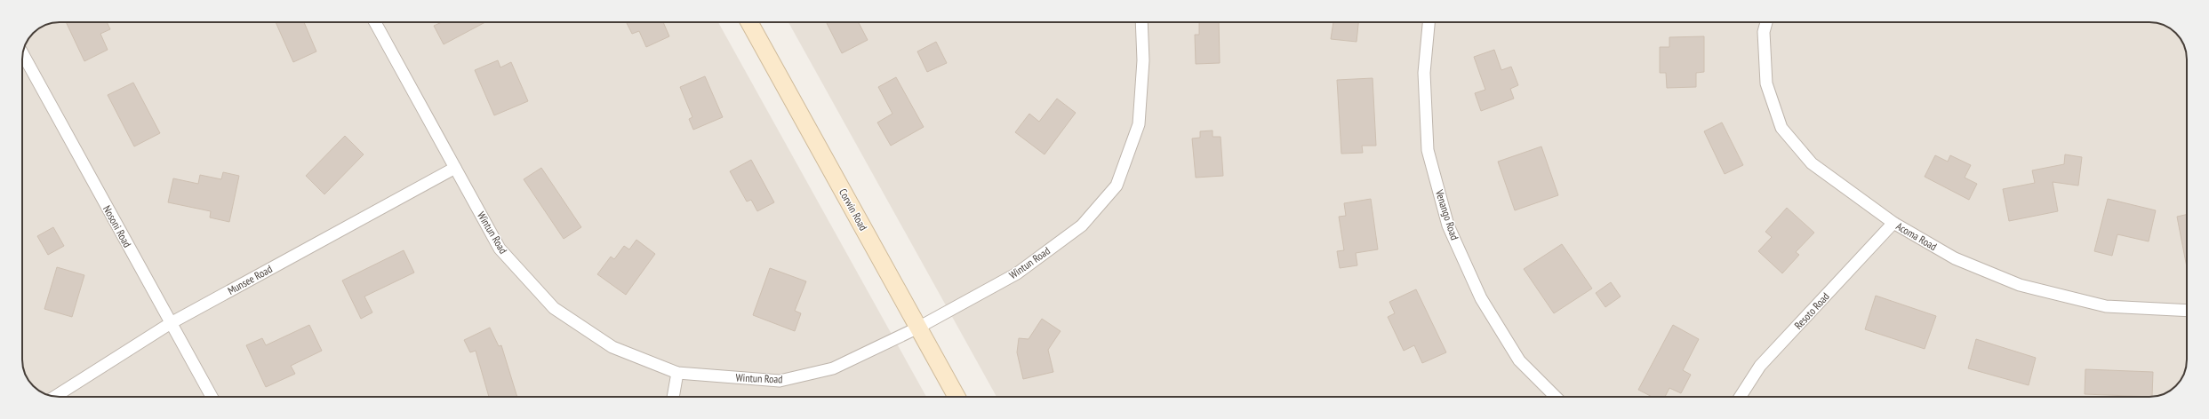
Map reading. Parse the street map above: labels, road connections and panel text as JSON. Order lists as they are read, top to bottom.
{
  "streets": {
    "main road": ["Corwin Road"],
    "street": [
      "Venango Road",
      "Nosoni Road",
      "Wintun Road",
      "Acoma Road",
      "Munsee Road",
      "Resoto Road"
    ]
  },
  "crossings": [
    ["Corwin Road", "Wintun Road"],
    ["Nosoni Road", "Munsee Road"],
    ["Wintun Road", "Munsee Road"],
    ["Acoma Road", "Resoto Road"]
  ]
}
